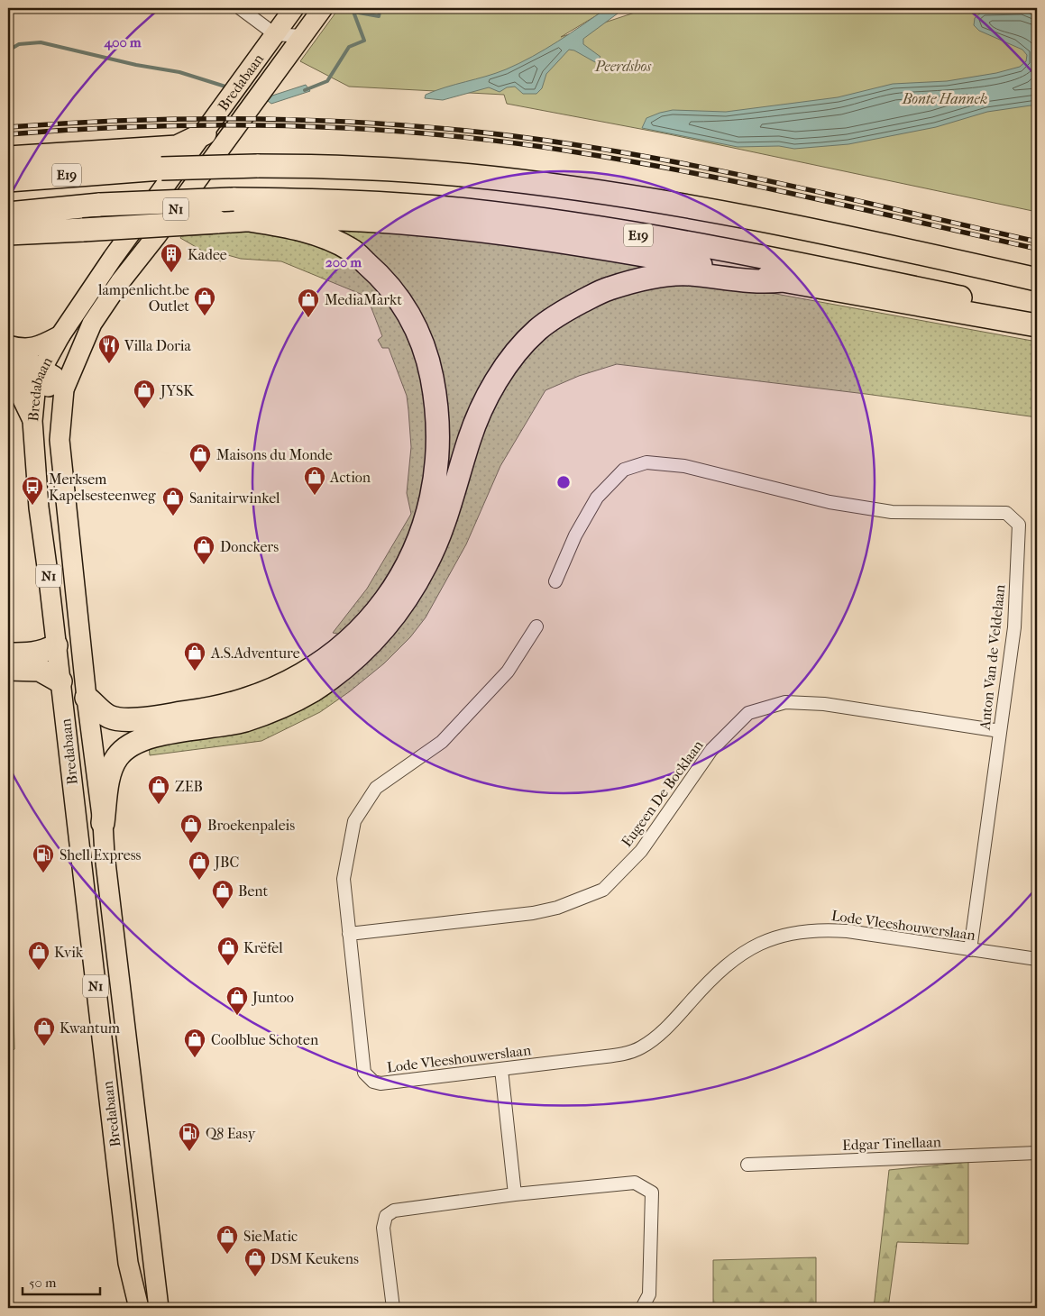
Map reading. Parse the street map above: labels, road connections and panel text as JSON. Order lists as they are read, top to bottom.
{
  "streets": {
    "highway": ["E19"],
    "main road": ["Bredabaan", "N1"],
    "street": [
      "Anton Van de Veldelaan",
      "Eugeen De Bocklaan",
      "Lode Vleeshouwerslaan",
      "Edgar Tinellaan"
    ]
  },
  "crossings": [
    ["Anton Van de Veldelaan", "Eugeen De Bocklaan"],
    ["Anton Van de Veldelaan", "Lode Vleeshouwerslaan"],
    ["Eugeen De Bocklaan", "Lode Vleeshouwerslaan"]
  ],
  "parks": ["Peerdsbos", "Bonte Hannek"],
  "places": {
    "building": ["Kadee"],
    "shop": [
      "lampenlicht.be Outlet",
      "MediaMarkt",
      "JYSK",
      "Maisons du Monde",
      "Action",
      "Sanitairwinkel",
      "Donckers",
      "A.S.Adventure",
      "ZEB",
      "Broekenpaleis",
      "JBC",
      "Bent",
      "Krëfel",
      "Kvik",
      "Juntoo",
      "Kwantum",
      "Coolblue Schoten",
      "SieMatic",
      "DSM Keukens"
    ],
    "restaurant": ["Villa Doria"],
    "bus stop": ["Merksem Kapelsesteenweg"],
    "fuel station": ["Shell Express", "Q8 Easy"]
  },
  "scale_bar": "50 m",
  "rings": ["400 m", "200 m"]
}
